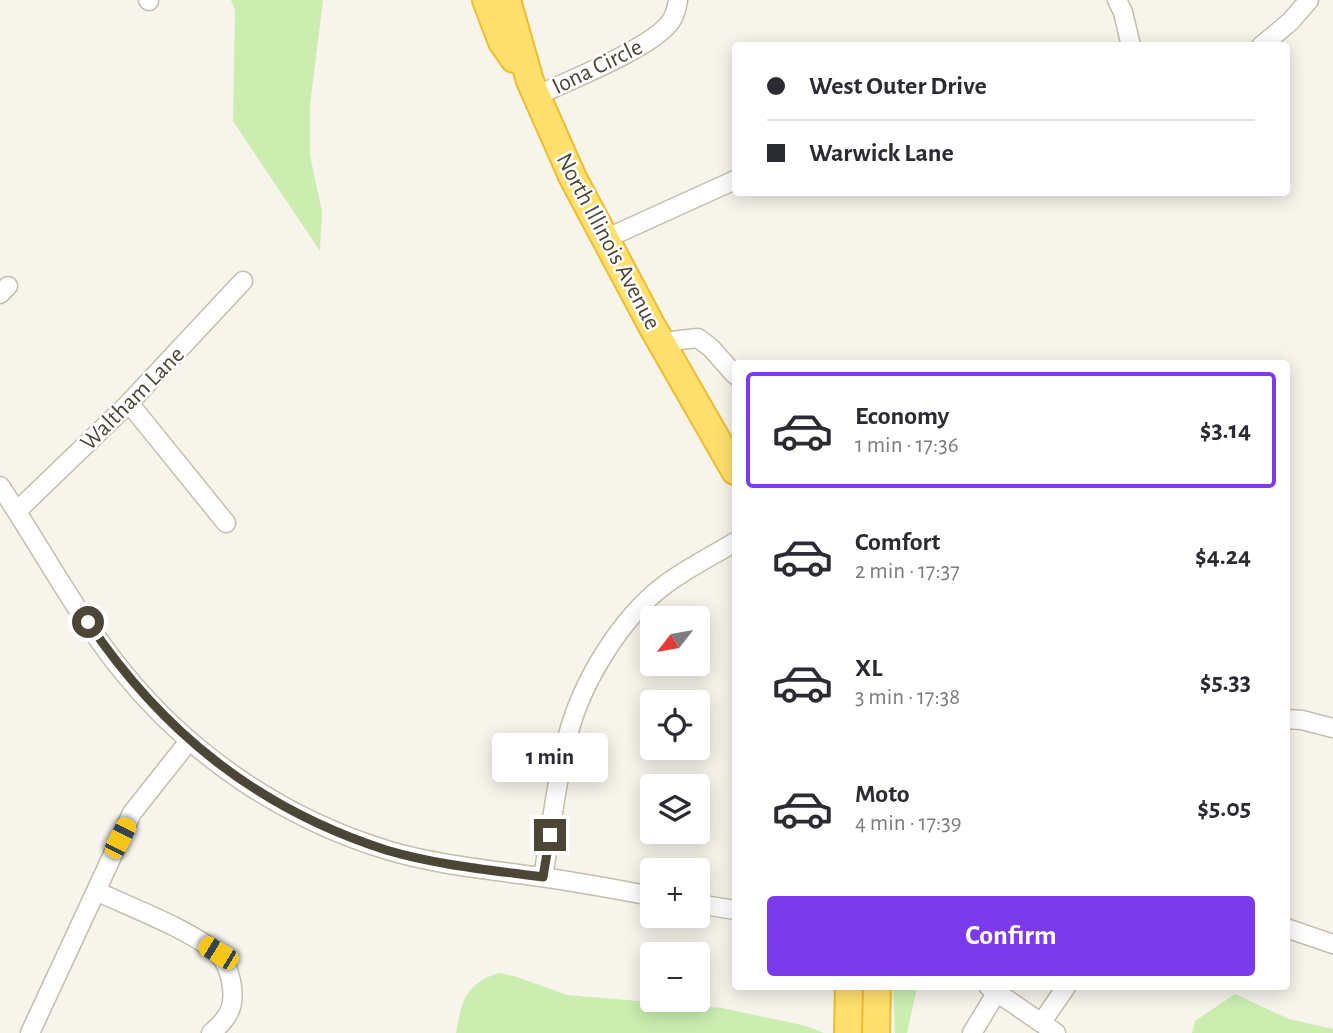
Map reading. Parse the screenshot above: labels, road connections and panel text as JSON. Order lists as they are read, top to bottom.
{
  "streets": {
    "highway": ["North Illinois Avenue"],
    "street": ["Iona Circle", "Waltham Lane"]
  },
  "crossings": [
    ["Iona Circle", "North Illinois Avenue"]
  ],
  "north": "bottom left",
  "page": {
    "banner": ["West Outer Drive", "Warwick Lane"],
    "list": [
      {
        "name": "Economy",
        "note": "1 min · 17:36",
        "value": "$3.14"
      },
      {
        "name": "Comfort",
        "note": "2 min · 17:37",
        "value": "$4.24"
      },
      {
        "name": "XL",
        "note": "3 min · 17:38",
        "value": "$5.33"
      },
      {
        "name": "Moto",
        "note": "4 min · 17:39",
        "value": "$5.05"
      }
    ],
    "map_buttons": ["+", "−"],
    "bubble": "1 min",
    "buttons": "Confirm"
  }
}
